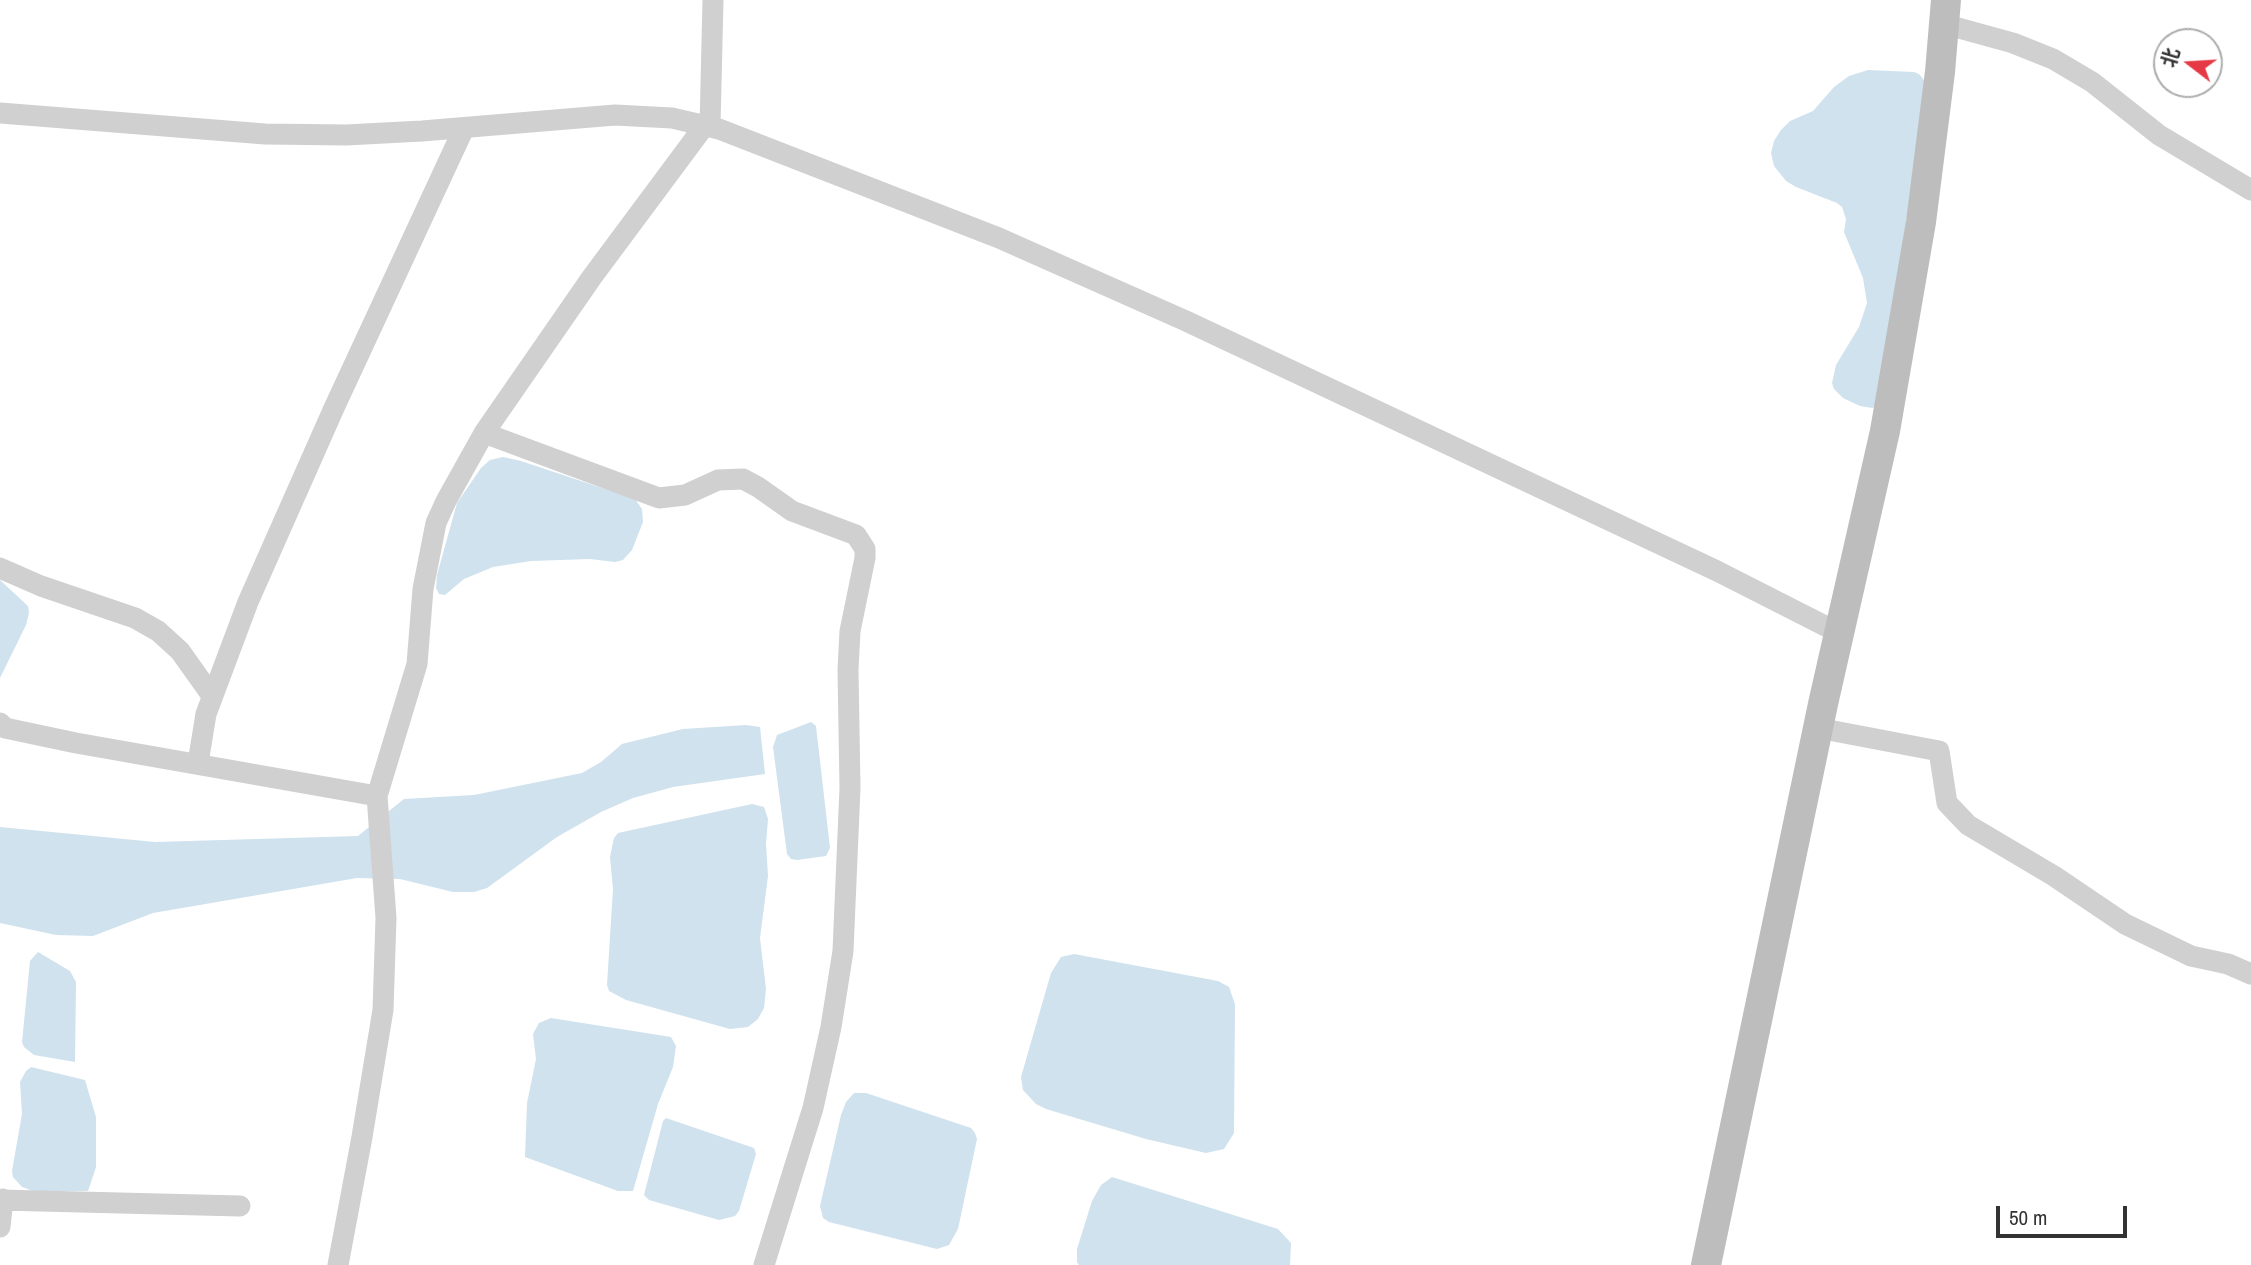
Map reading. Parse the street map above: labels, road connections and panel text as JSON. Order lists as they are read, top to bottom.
{
  "scale_bar": "50 m",
  "north": "left"
}
